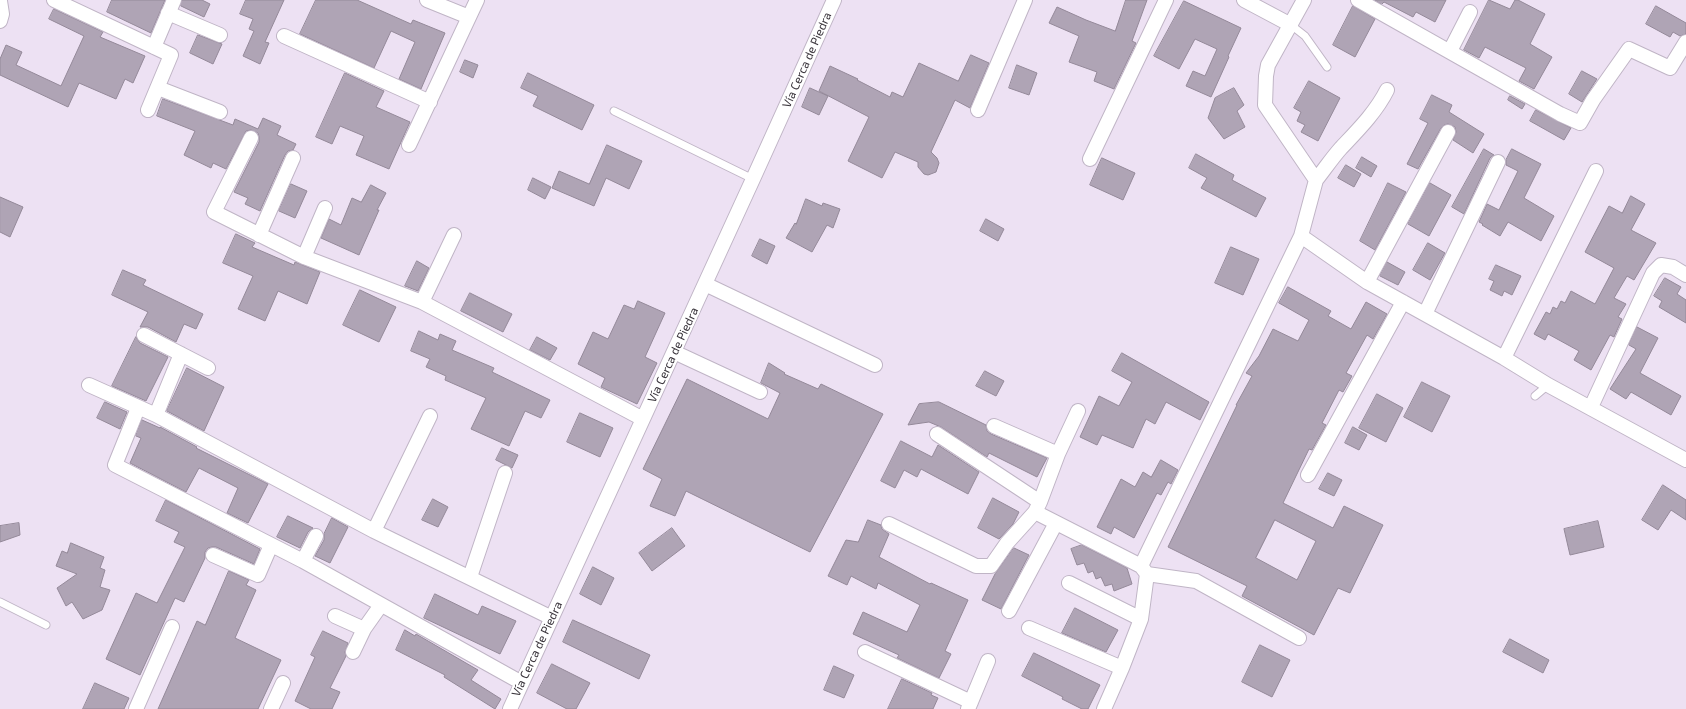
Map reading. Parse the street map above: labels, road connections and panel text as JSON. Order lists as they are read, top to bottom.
{
  "streets": {
    "street": ["Vía Cerca de Piedra"]
  }
}
